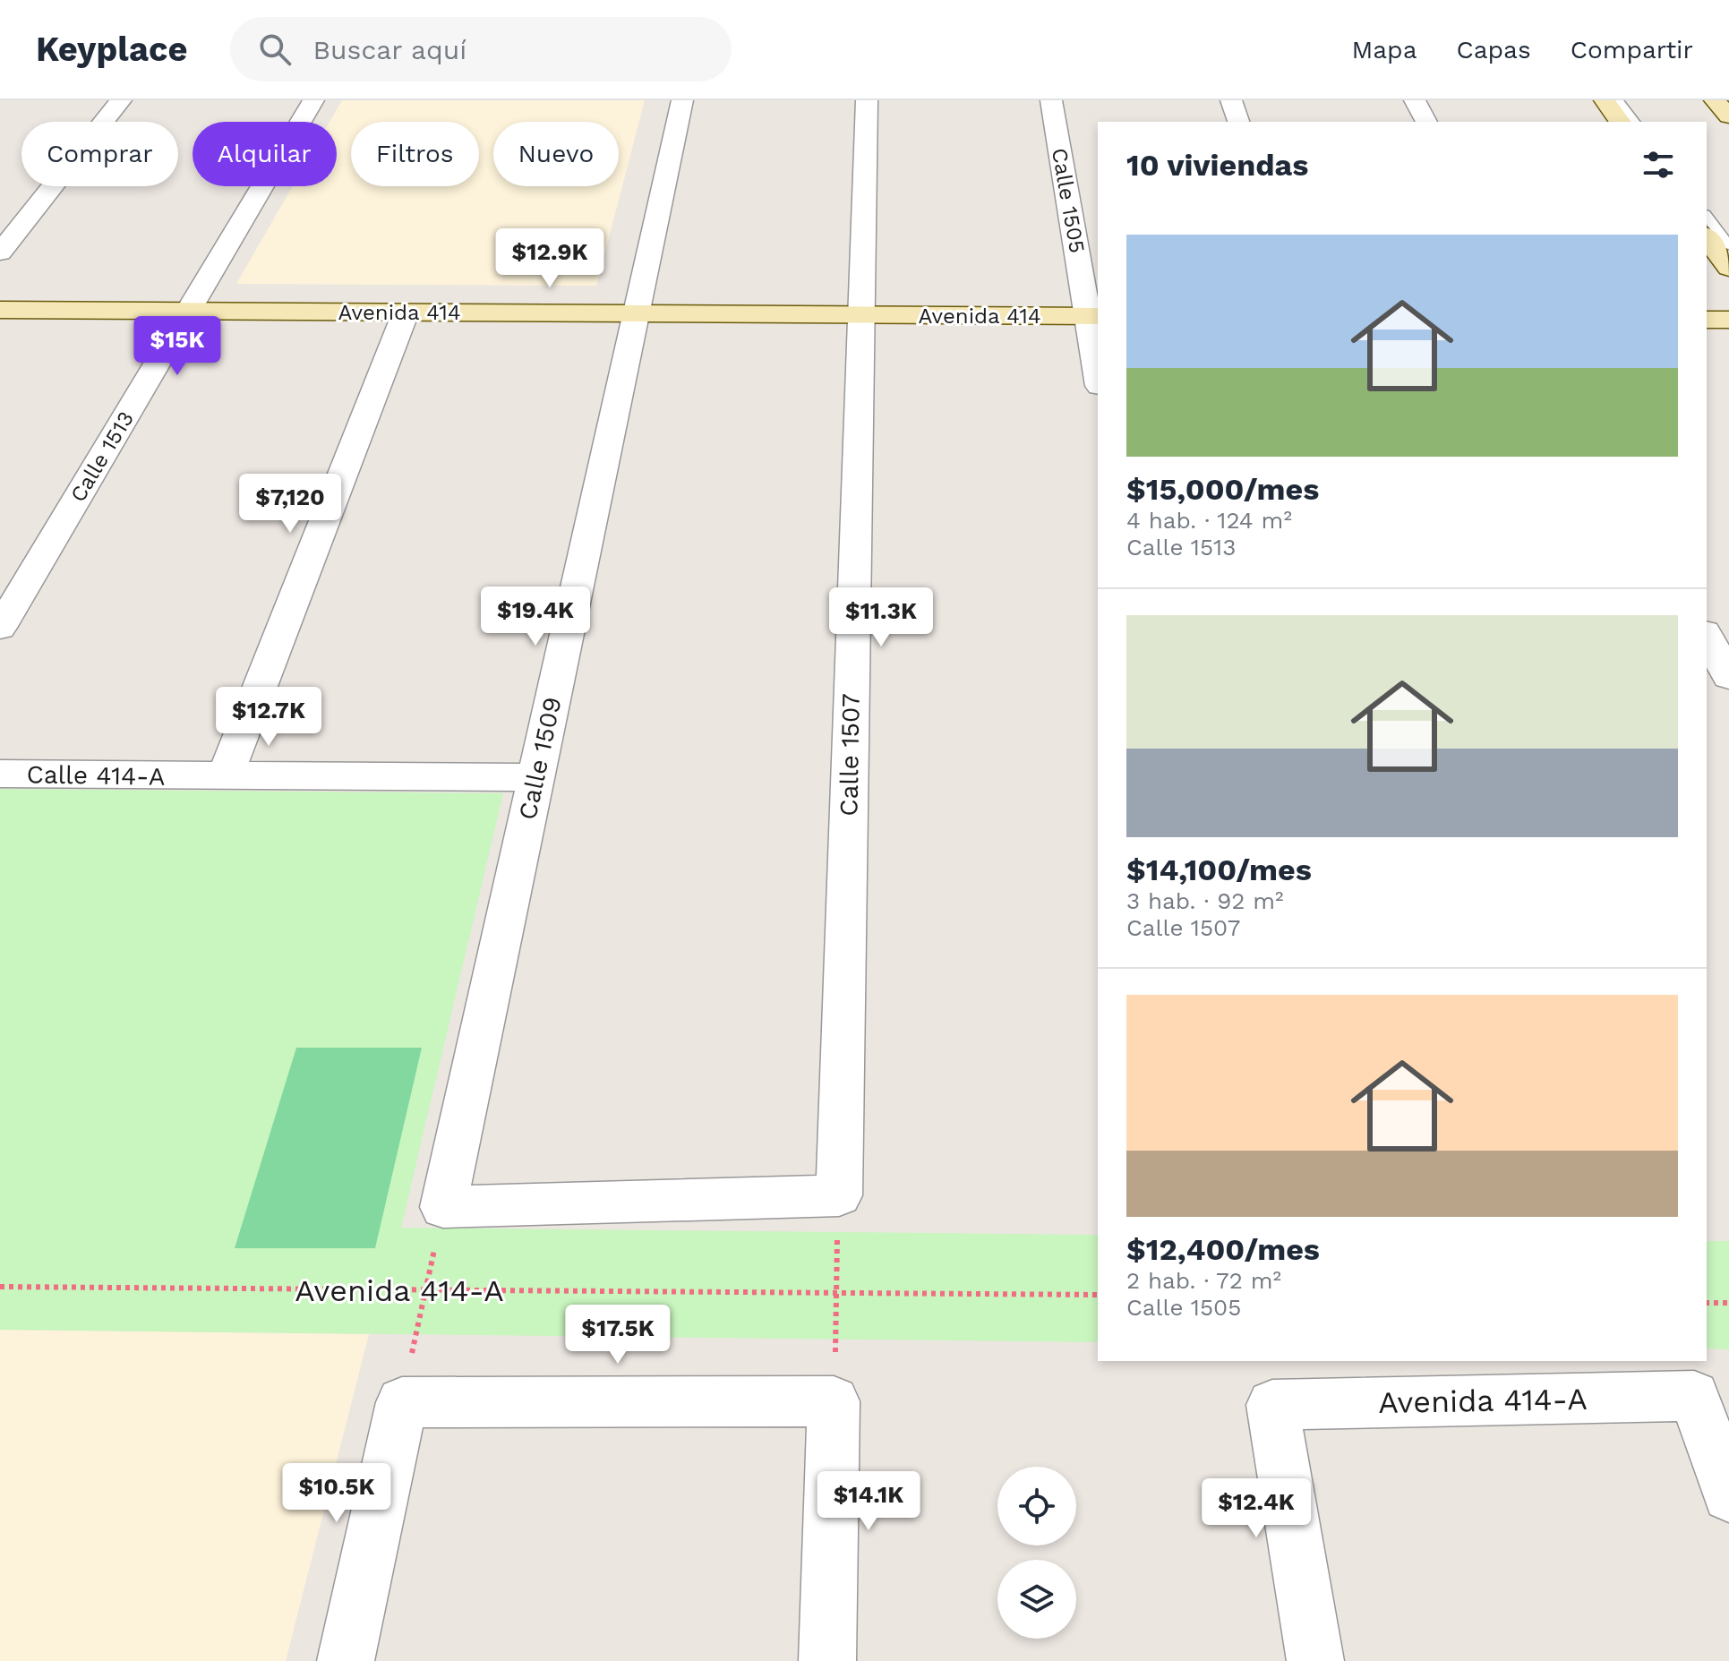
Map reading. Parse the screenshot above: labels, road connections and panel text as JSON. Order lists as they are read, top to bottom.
{
  "streets": {
    "street": [
      "Calle 1505",
      "Avenida 414",
      "Calle 1513",
      "Calle 1507",
      "Calle 1509",
      "Calle 414-A",
      "Avenida 414-A"
    ]
  },
  "crossings": [
    ["Calle 1505", "Avenida 414"],
    ["Avenida 414", "Calle 1513"],
    ["Avenida 414", "Calle 1507"],
    ["Avenida 414", "Calle 1509"],
    ["Calle 1509", "Calle 414-A"]
  ],
  "page": {
    "header": "Keyplace",
    "search": "Buscar aquí",
    "nav": ["Mapa", "Capas", "Compartir"],
    "chip": [
      "Comprar",
      "Alquilar",
      "Filtros",
      "Nuevo"
    ],
    "heading": "10 viviendas",
    "list": [
      {
        "name": "$15,000/mes",
        "note": "4 hab. · 124 m² · Calle 1513"
      },
      {
        "name": "$14,100/mes",
        "note": "3 hab. · 92 m² · Calle 1507"
      },
      {
        "name": "$12,400/mes",
        "note": "2 hab. · 72 m² · Calle 1505"
      }
    ],
    "price": [
      "$12.9K",
      "$15K",
      "$7,120",
      "$19.4K",
      "$11.3K",
      "$12.7K",
      "$17.5K",
      "$10.5K",
      "$14.1K",
      "$12.4K"
    ]
  }
}
